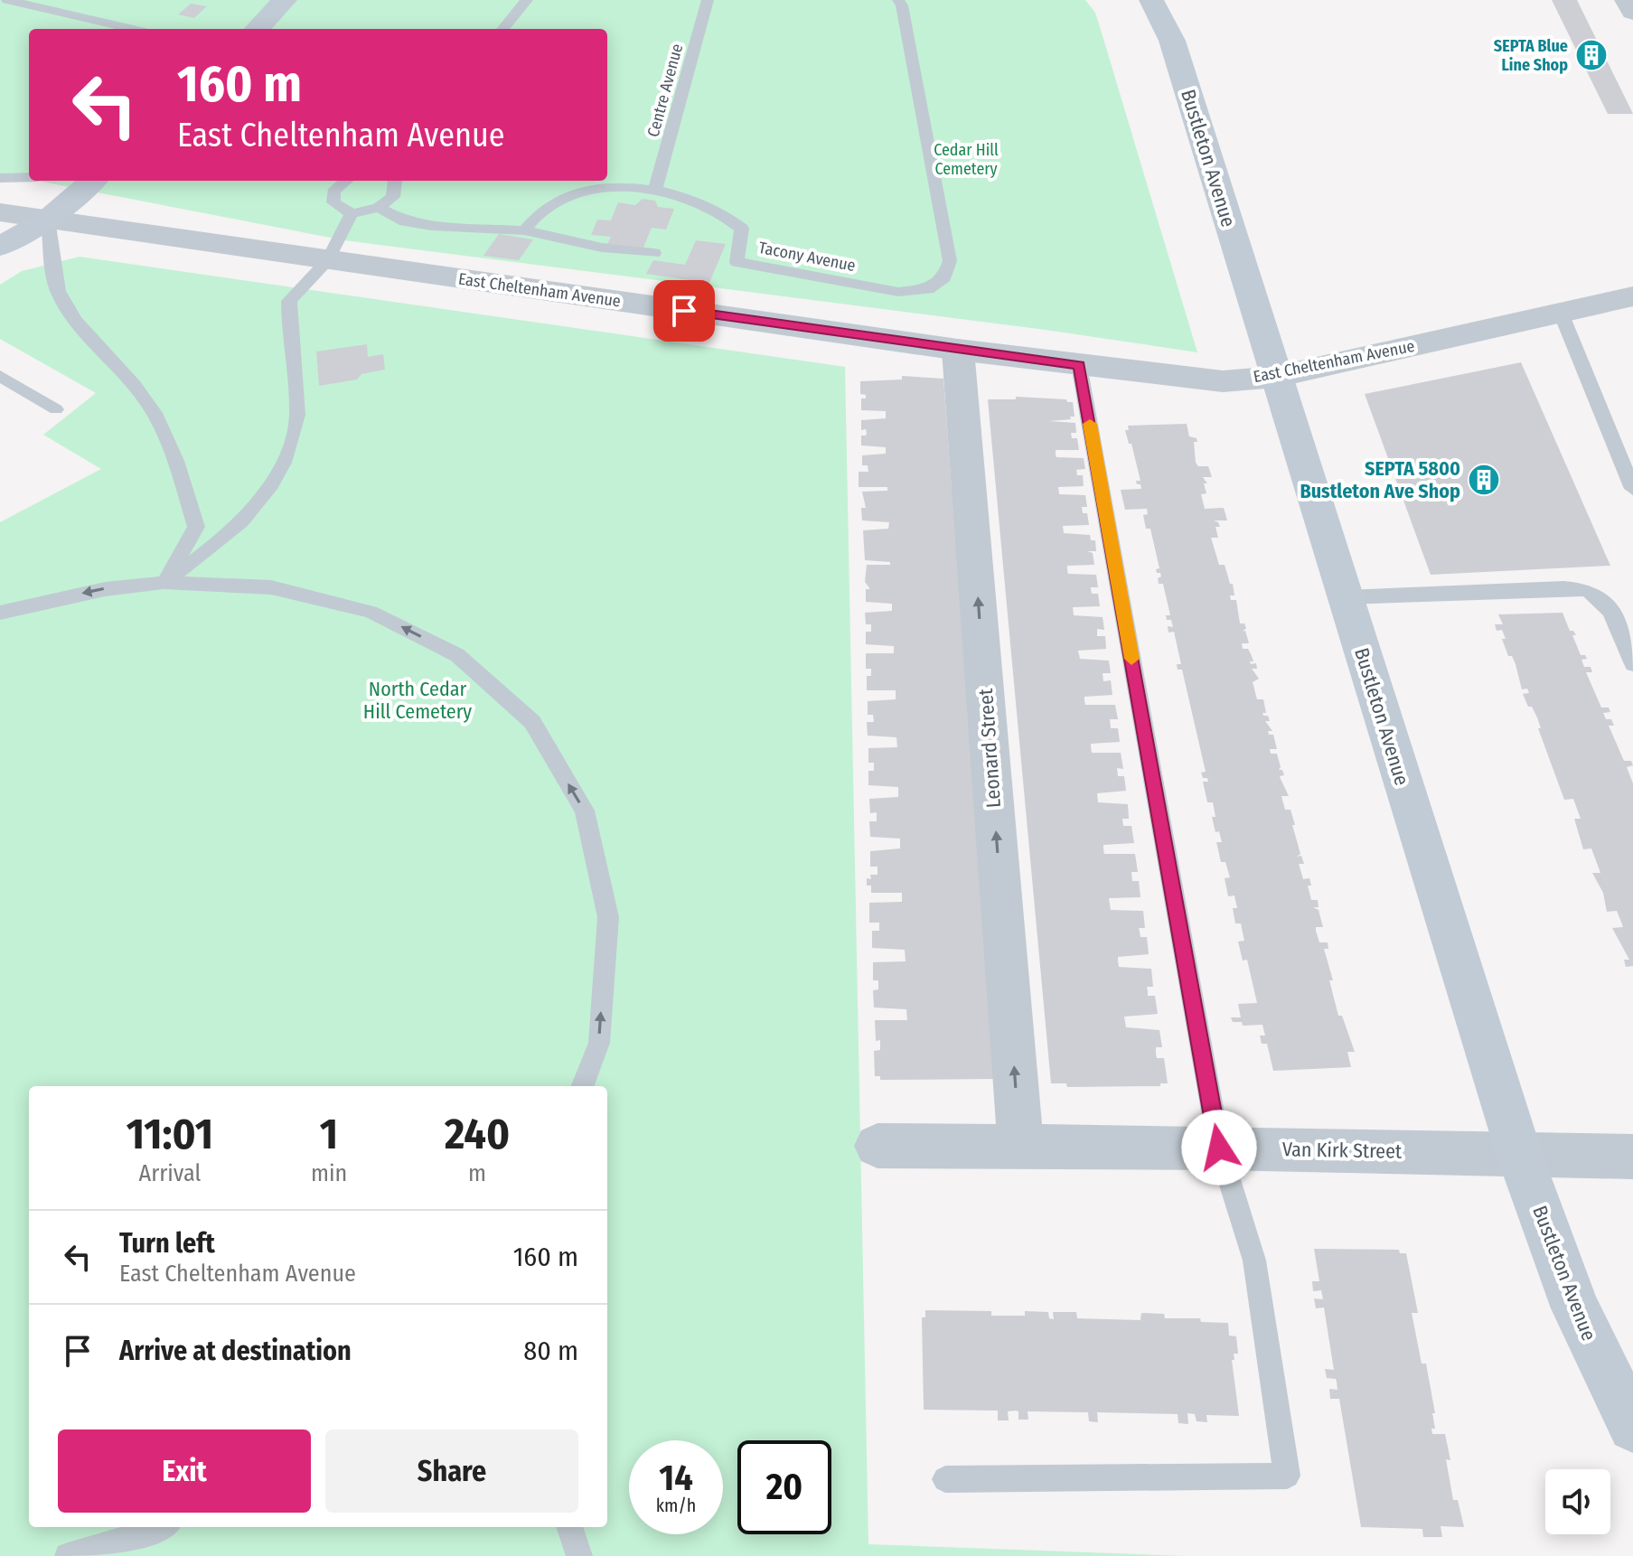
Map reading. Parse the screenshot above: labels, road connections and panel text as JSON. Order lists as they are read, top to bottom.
{
  "streets": {
    "main road": ["Bustleton Avenue"],
    "street": ["East Cheltenham Avenue", "Leonard Street", "Van Kirk Street"],
    "lane": ["Centre Avenue", "Tacony Avenue"]
  },
  "crossings": [
    ["Centre Avenue", "Tacony Avenue"],
    ["Bustleton Avenue", "East Cheltenham Avenue"],
    ["Bustleton Avenue", "Van Kirk Street"],
    ["East Cheltenham Avenue", "Leonard Street"],
    ["Leonard Street", "Van Kirk Street"]
  ],
  "one_way": ["Leonard Street"],
  "parks": ["Cedar Hill Cemetery", "North Cedar Hill Cemetery"],
  "places": {
    "building": ["SEPTA Blue Line Shop", "SEPTA 5800 Bustleton Ave Shop"]
  },
  "page": {
    "turn": ["160 m", "East Cheltenham Avenue"],
    "eta": [
      "11:01",
      "Arrival",
      "1",
      "min",
      "240",
      "m"
    ],
    "list": [
      {
        "name": "Turn left",
        "note": "East Cheltenham Avenue",
        "value": "160 m"
      },
      {
        "name": "Arrive at destination",
        "value": "80 m"
      }
    ],
    "buttons": ["Exit", "Share"],
    "speed": "14 km/h",
    "limit": "20"
  }
}
